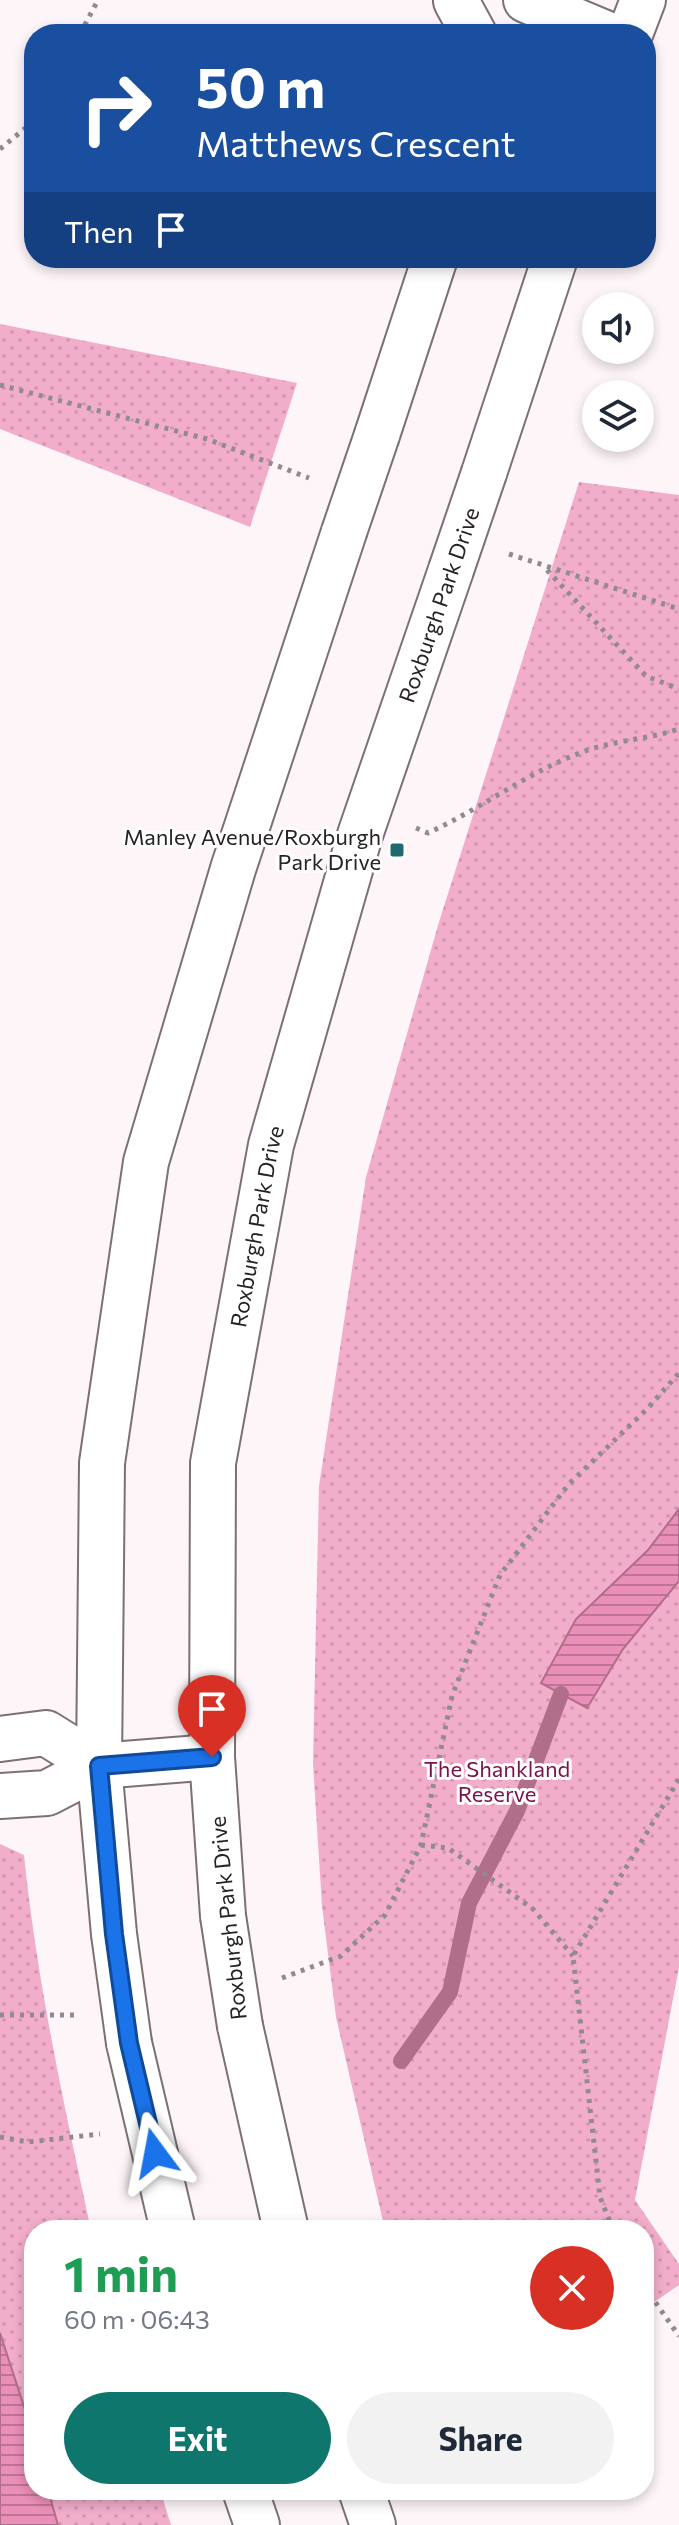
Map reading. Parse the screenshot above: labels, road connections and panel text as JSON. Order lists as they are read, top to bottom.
{
  "streets": {
    "street": ["Roxburgh Park Drive"]
  },
  "parks": ["The Shankland Reserve"],
  "places": {
    "transit": ["Manley Avenue/Roxburgh Park Drive"]
  },
  "page": {
    "turn": ["50 m", "Matthews Crescent"],
    "then": "Then",
    "heading": ["1 min", "60 m · 06:43"],
    "buttons": ["Exit", "Share"]
  }
}
